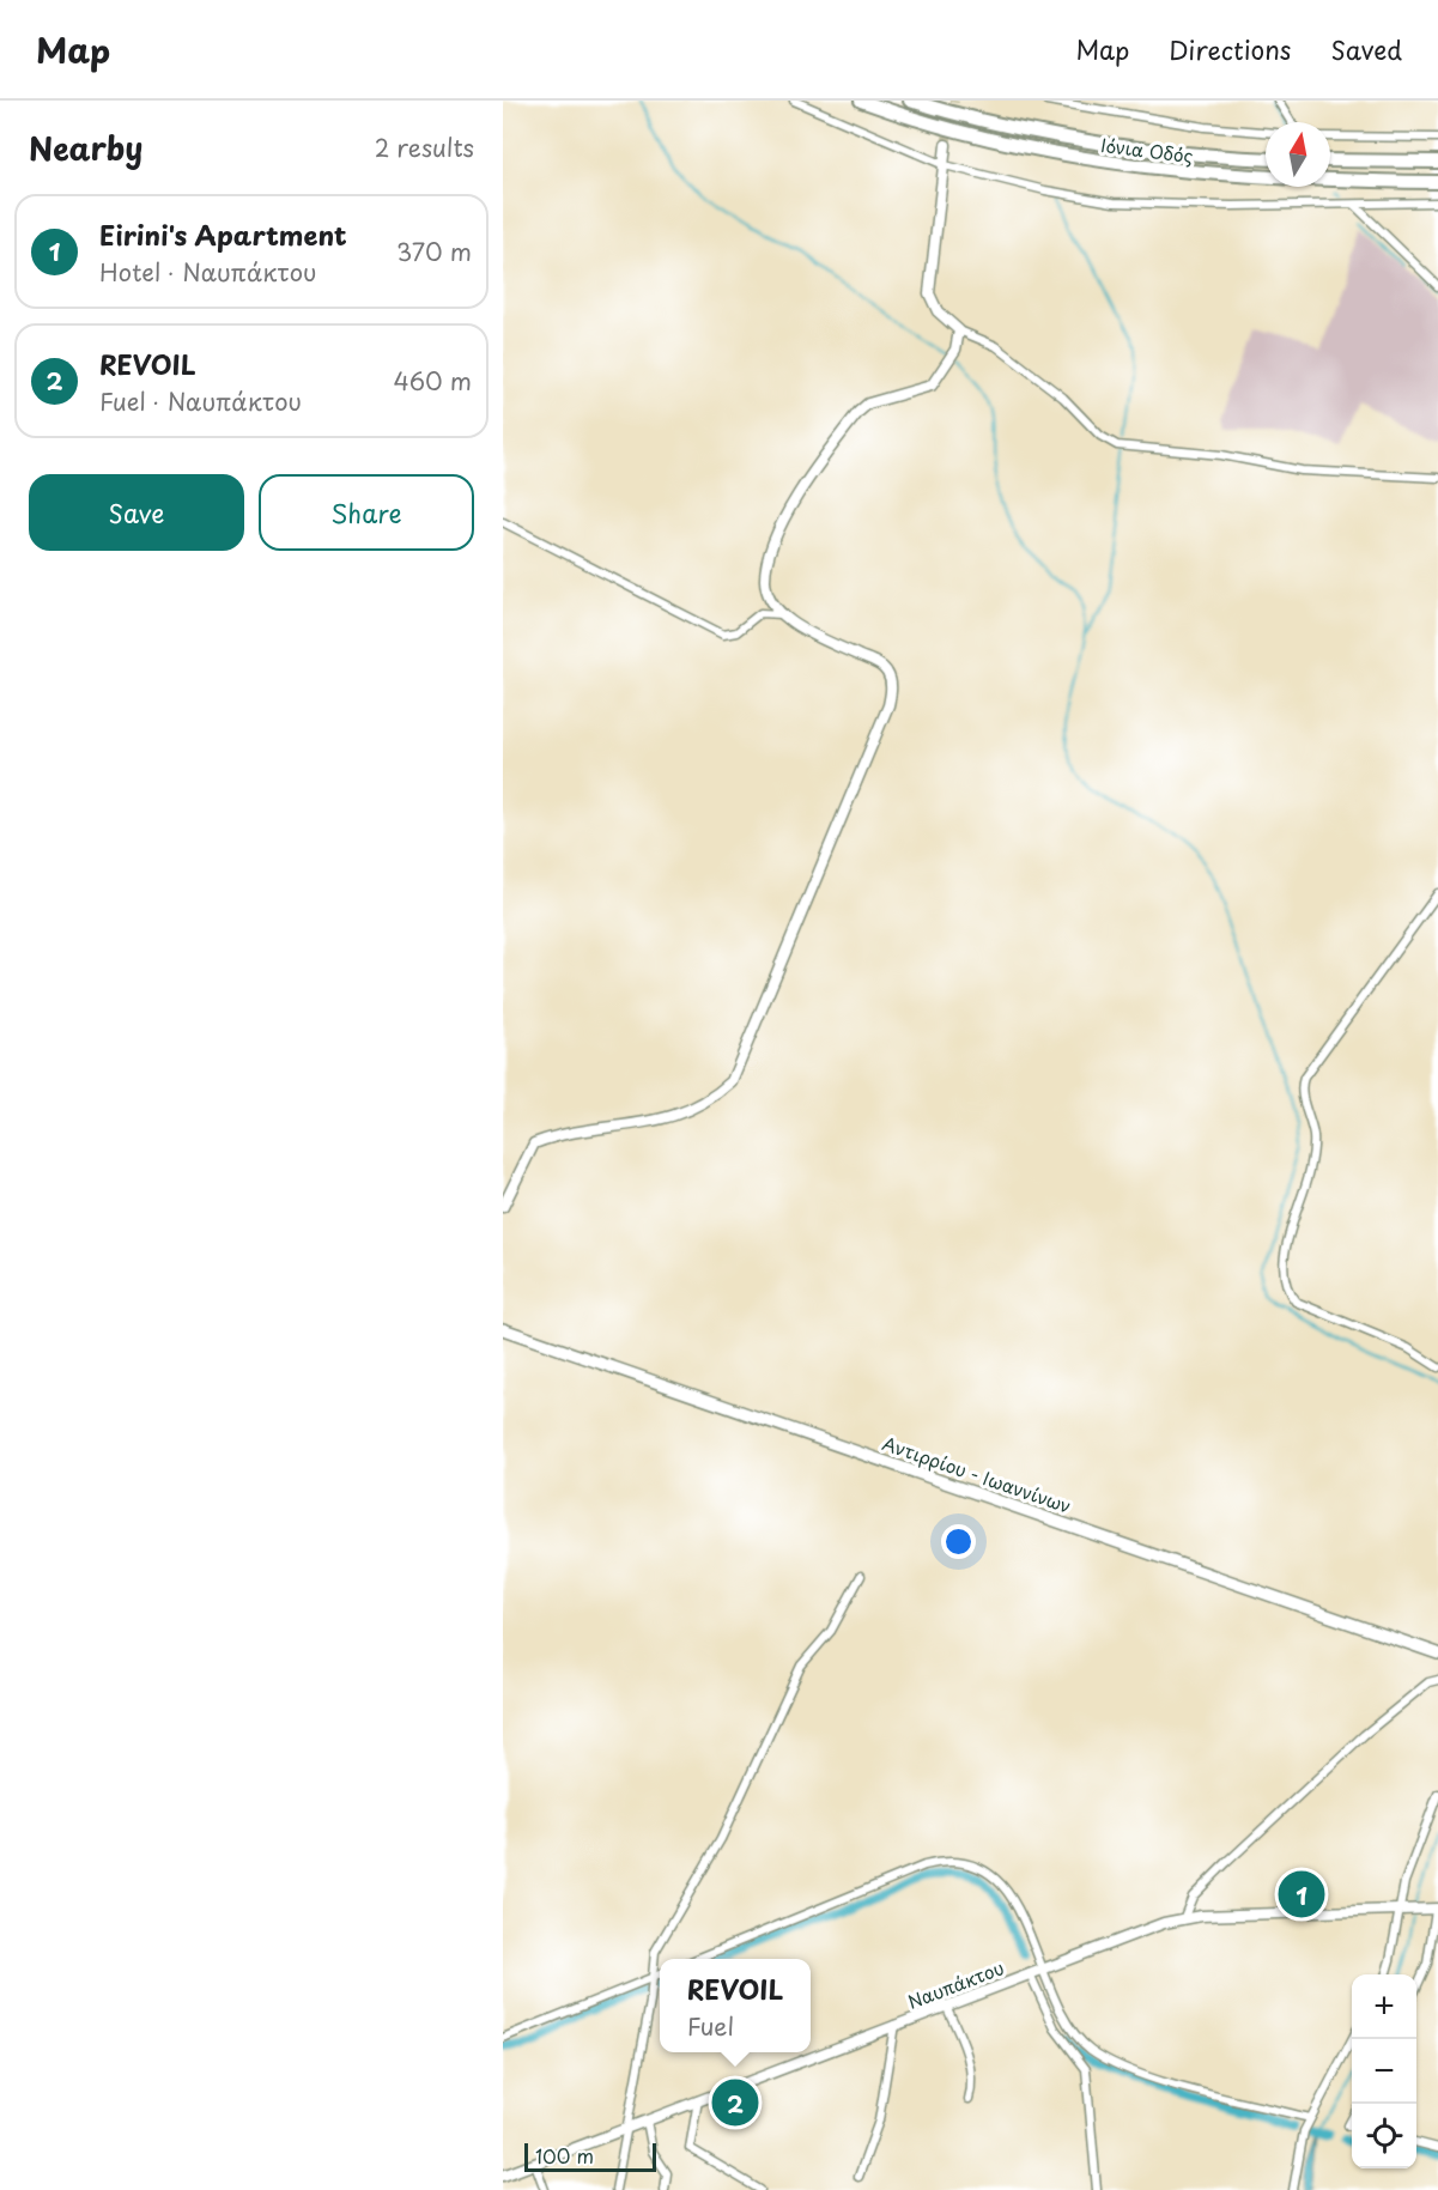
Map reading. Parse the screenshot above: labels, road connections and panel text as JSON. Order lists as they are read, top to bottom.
{
  "streets": {
    "highway": ["Ιόνια Οδός"],
    "main road": ["Αντιρρίου - Ιωαννίνων"],
    "street": ["Ναυπάκτου"]
  },
  "scale_bar": "100 m",
  "north": "top",
  "page": {
    "header": "Map",
    "nav": ["Map", "Directions", "Saved"],
    "heading": ["Nearby", "2 results"],
    "list": [
      {
        "mark": "1",
        "name": "Eirini's Apartment",
        "note": "Hotel · Ναυπάκτου",
        "value": "370 m"
      },
      {
        "mark": "2",
        "name": "REVOIL",
        "note": "Fuel · Ναυπάκτου",
        "value": "460 m"
      }
    ],
    "buttons": ["Save", "Share"],
    "pins": ["1", "2"],
    "popup": ["REVOIL", "Fuel"],
    "map_buttons": ["+", "−"],
    "scale": "100 m"
  }
}
